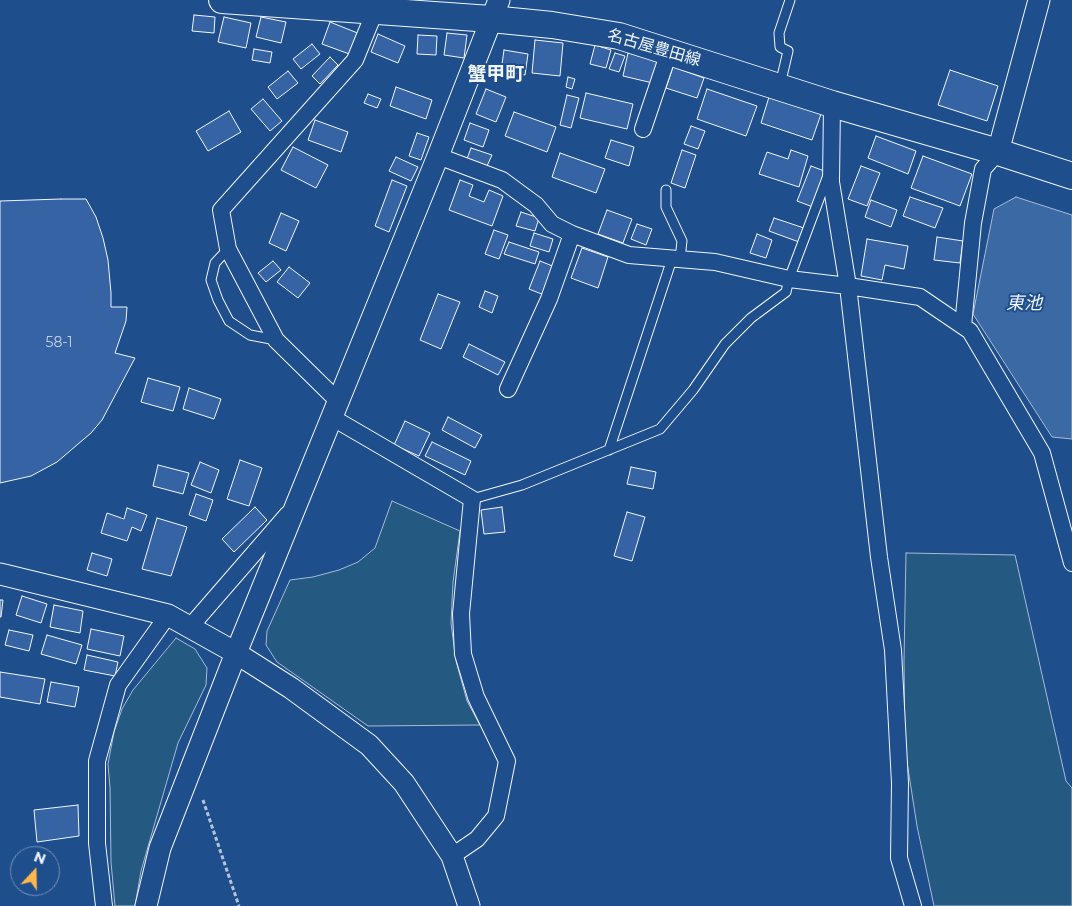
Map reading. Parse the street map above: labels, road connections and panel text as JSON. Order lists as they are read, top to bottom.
{
  "streets": {
    "main road": ["名古屋豊田線"]
  },
  "districts": ["蟹甲町"],
  "water": ["東池"],
  "house_numbers": ["58-1"],
  "north": "top"
}
